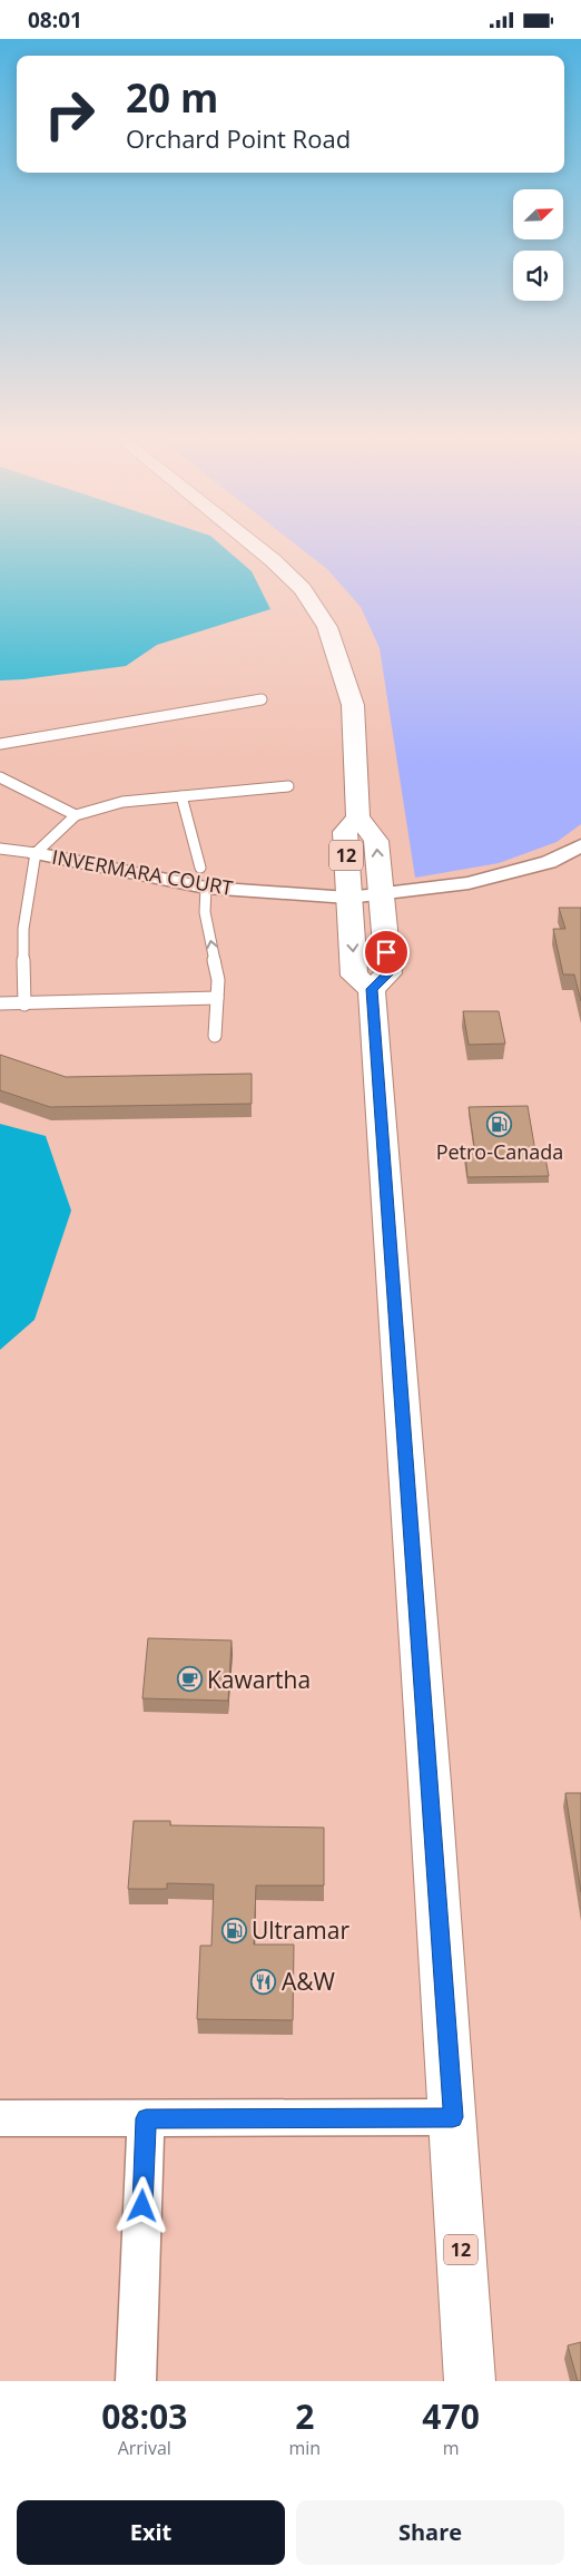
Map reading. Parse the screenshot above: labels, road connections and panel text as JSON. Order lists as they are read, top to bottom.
{
  "streets": {
    "highway": ["12"],
    "street": ["INVERMARA COURT"]
  },
  "crossings": [
    ["12", "INVERMARA COURT"]
  ],
  "places": {
    "fuel station": ["Petro-Canada", "Ultramar"],
    "cafe": ["Kawartha"],
    "restaurant": ["A&W"]
  },
  "north": "top right",
  "page": {
    "status": "08:01",
    "turn": ["20 m", "Orchard Point Road"],
    "eta": [
      "08:03",
      "Arrival",
      "2",
      "min",
      "470",
      "m"
    ],
    "buttons": ["Exit", "Share"]
  }
}
